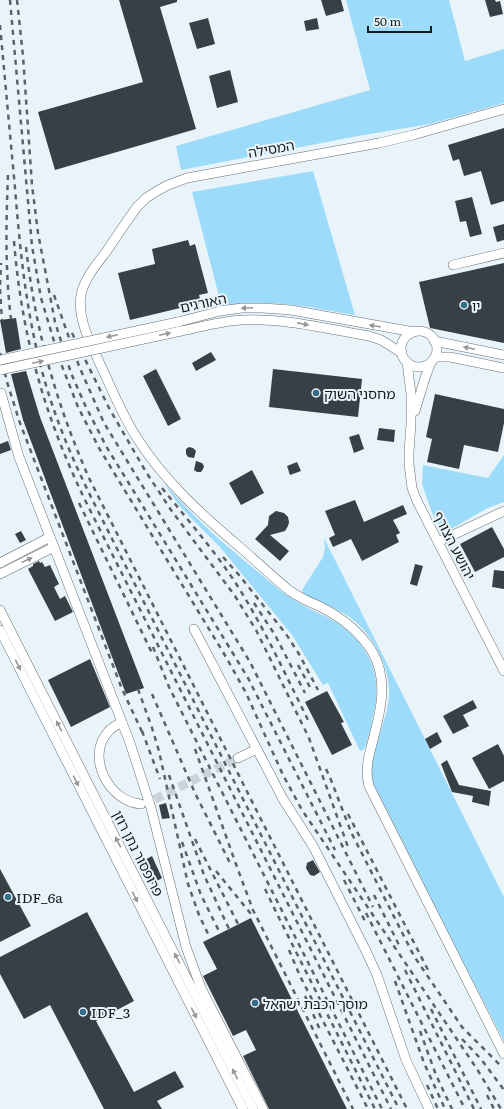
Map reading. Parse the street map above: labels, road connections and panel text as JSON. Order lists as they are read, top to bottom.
{
  "streets": {
    "street": [
      "המסילה",
      "האורגים",
      "יהושע הצורף",
      "פרופסור נתן רוזן"
    ]
  },
  "crossings": [
    ["האורגים", "יהושע הצורף"]
  ],
  "places": [
    "יו",
    "מחסני השוק",
    "IDF_6a",
    "מוסך רכבת ישראל",
    "IDF_3"
  ],
  "scale_bar": "50 m"
}
